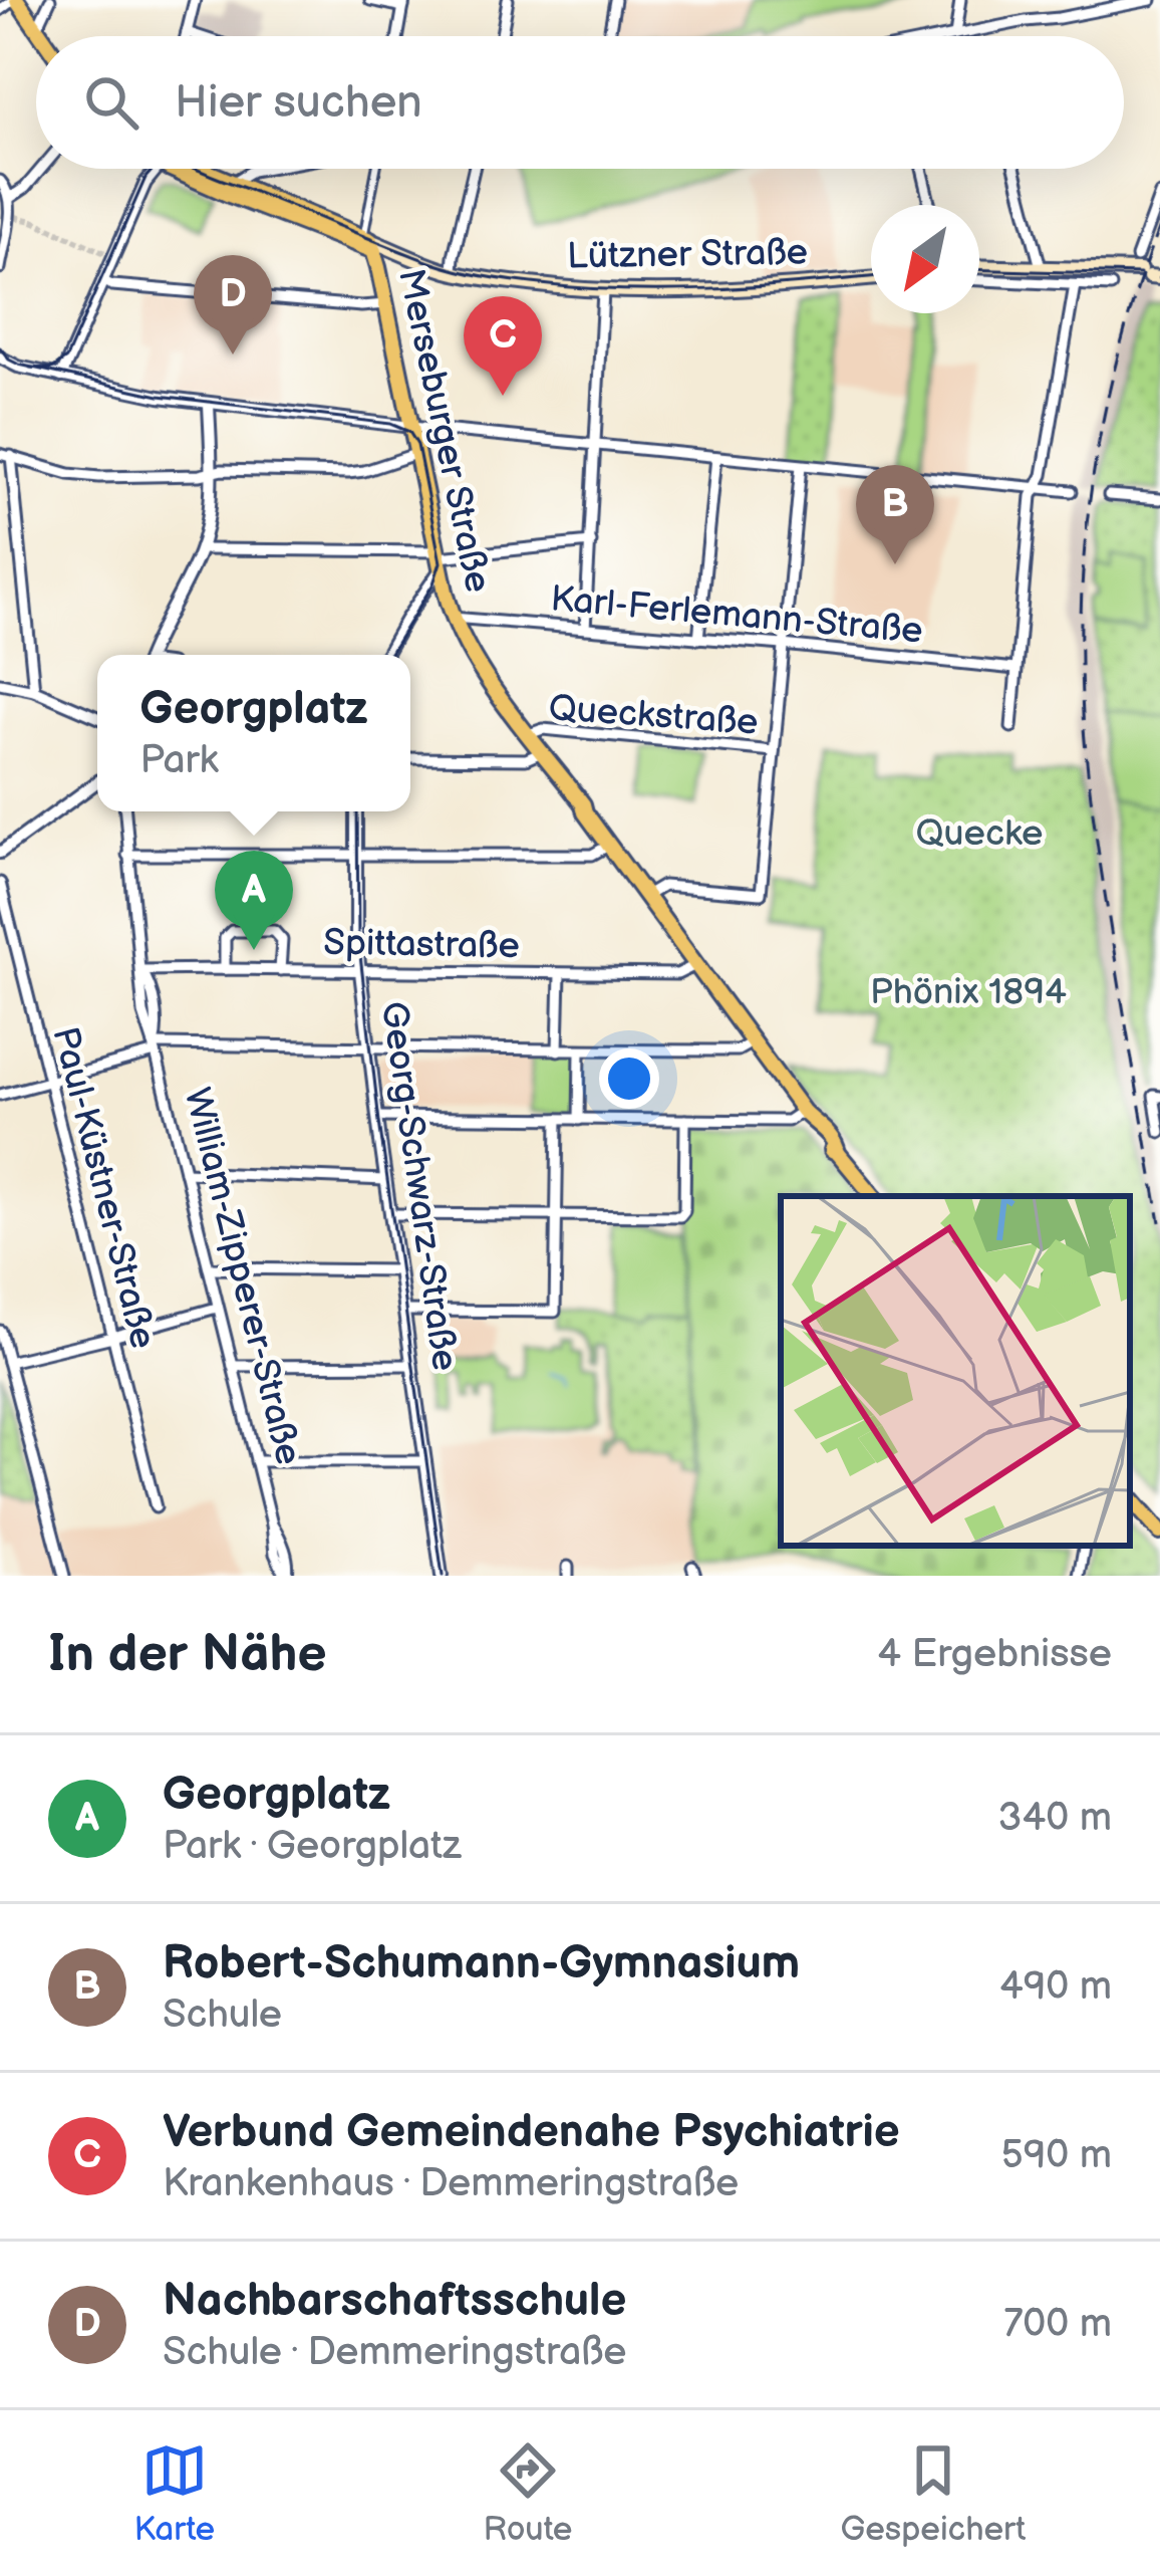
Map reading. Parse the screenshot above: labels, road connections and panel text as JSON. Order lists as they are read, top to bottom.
{
  "streets": {
    "main road": ["Lützner Straße", "Merseburger Straße"],
    "street": [
      "Karl-Ferlemann-Straße",
      "Queckstraße",
      "Spittastraße",
      "Georg-Schwarz-Straße",
      "Paul-Küstner-Straße",
      "William-Zipperer-Straße"
    ]
  },
  "crossings": [
    ["Lützner Straße", "Merseburger Straße"],
    ["Merseburger Straße", "Karl-Ferlemann-Straße"],
    ["Merseburger Straße", "Queckstraße"],
    ["Merseburger Straße", "Spittastraße"],
    ["Spittastraße", "Georg-Schwarz-Straße"],
    ["Spittastraße", "William-Zipperer-Straße"]
  ],
  "parks": ["Quecke", "Phönix 1894"],
  "north": "bottom left",
  "page": {
    "search": "Hier suchen",
    "pins": [
      "D",
      "C",
      "B",
      "A"
    ],
    "popup": ["Georgplatz", "Park"],
    "heading": ["In der Nähe", "4 Ergebnisse"],
    "list": [
      {
        "mark": "A",
        "name": "Georgplatz",
        "note": "Park · Georgplatz",
        "value": "340 m"
      },
      {
        "mark": "B",
        "name": "Robert-Schumann-Gymnasium",
        "note": "Schule",
        "value": "490 m"
      },
      {
        "mark": "C",
        "name": "Verbund Gemeindenahe Psychiatrie",
        "note": "Krankenhaus · Demmeringstraße",
        "value": "590 m"
      },
      {
        "mark": "D",
        "name": "Nachbarschaftsschule",
        "note": "Schule · Demmeringstraße",
        "value": "700 m"
      }
    ],
    "nav": ["Karte", "Route", "Gespeichert"]
  }
}
